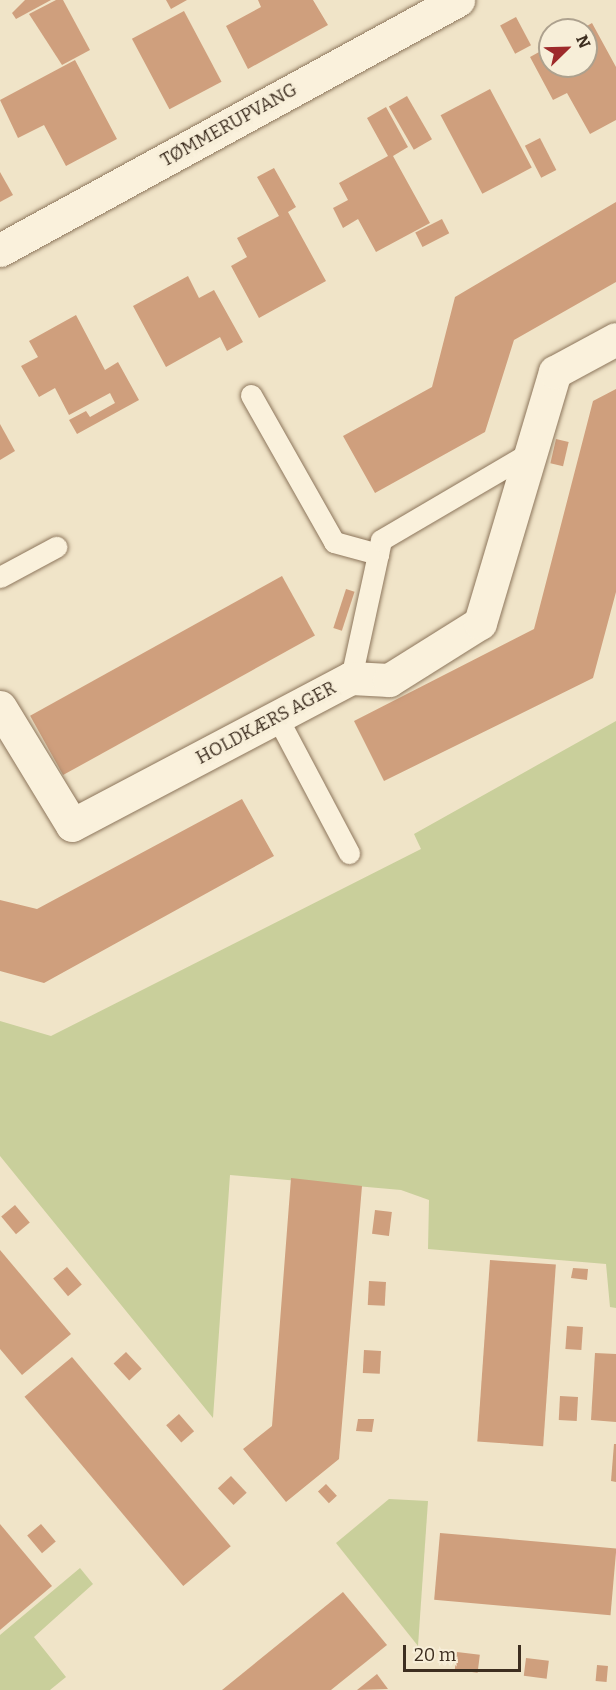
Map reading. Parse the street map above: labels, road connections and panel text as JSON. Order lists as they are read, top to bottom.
{
  "streets": {
    "street": ["TØMMERUPVANG", "HOLDKÆRS AGER"]
  },
  "scale_bar": "20 m",
  "north": "top right"
}
